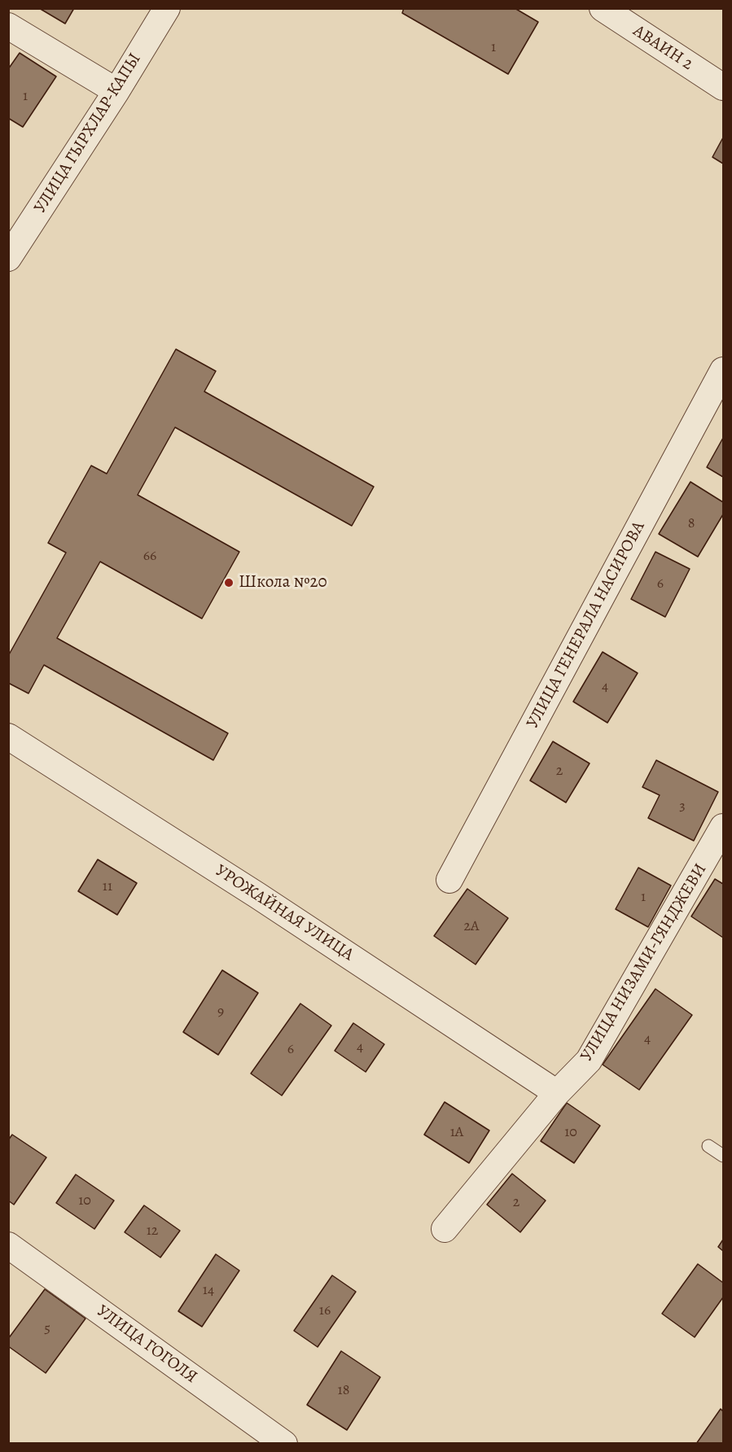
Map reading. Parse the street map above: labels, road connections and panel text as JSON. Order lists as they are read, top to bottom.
{
  "streets": {
    "street": [
      "АВАИН 2",
      "УЛИЦА ГЫРХЛАР-КАПЫ",
      "УЛИЦА ГЕНЕРАЛА НАСИРОВА",
      "УРОЖАЙНАЯ УЛИЦА",
      "УЛИЦА НИЗАМИ-ГЯНДЖЕВИ",
      "УЛИЦА ГОГОЛЯ"
    ]
  },
  "crossings": [
    ["УРОЖАЙНАЯ УЛИЦА", "УЛИЦА НИЗАМИ-ГЯНДЖЕВИ"]
  ],
  "places": ["Школа №20"],
  "house_numbers": [
    "1",
    "1",
    "8",
    "66",
    "6",
    "4",
    "2",
    "3",
    "11",
    "1",
    "2А",
    "9",
    "4",
    "4",
    "6",
    "1А",
    "10",
    "10",
    "2",
    "12",
    "14",
    "16",
    "5",
    "18"
  ]
}
